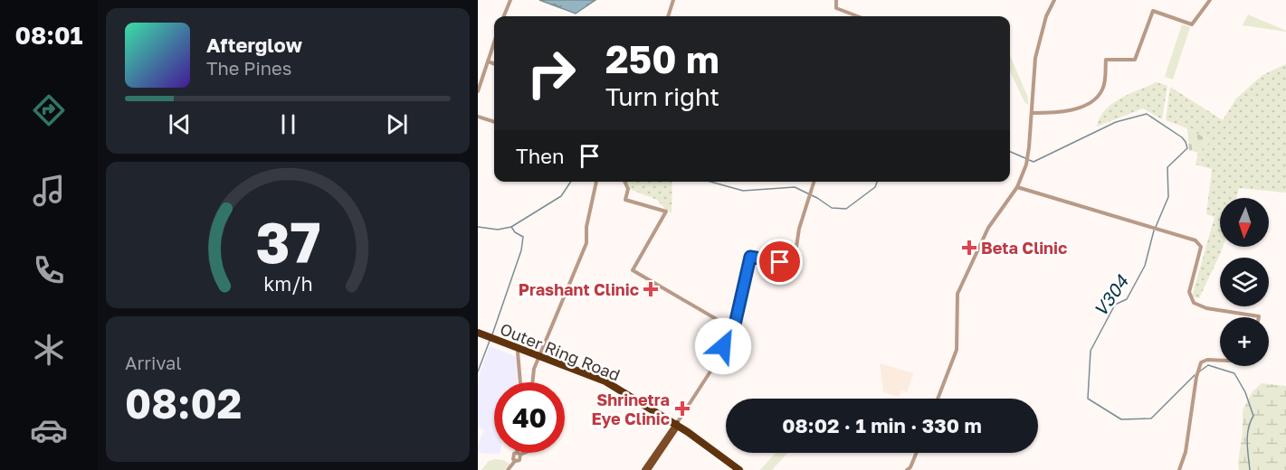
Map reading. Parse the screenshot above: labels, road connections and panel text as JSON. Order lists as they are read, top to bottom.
{
  "streets": {
    "highway": ["Outer Ring Road"]
  },
  "water": ["V304"],
  "places": {
    "health": ["Beta Clinic", "Prashant Clinic", "Shrinetra Eye Clinic"]
  },
  "north": "bottom",
  "page": {
    "tabs": "08:01",
    "turn": ["250 m", "Turn right"],
    "song": ["Afterglow", "The Pines"],
    "then": "Then",
    "map_buttons": "+",
    "tile": ["Arrival", "08:02"],
    "limit": "40",
    "trip": "08:02 · 1 min · 330 m",
    "gauge": ["37", "km/h"]
  }
}
